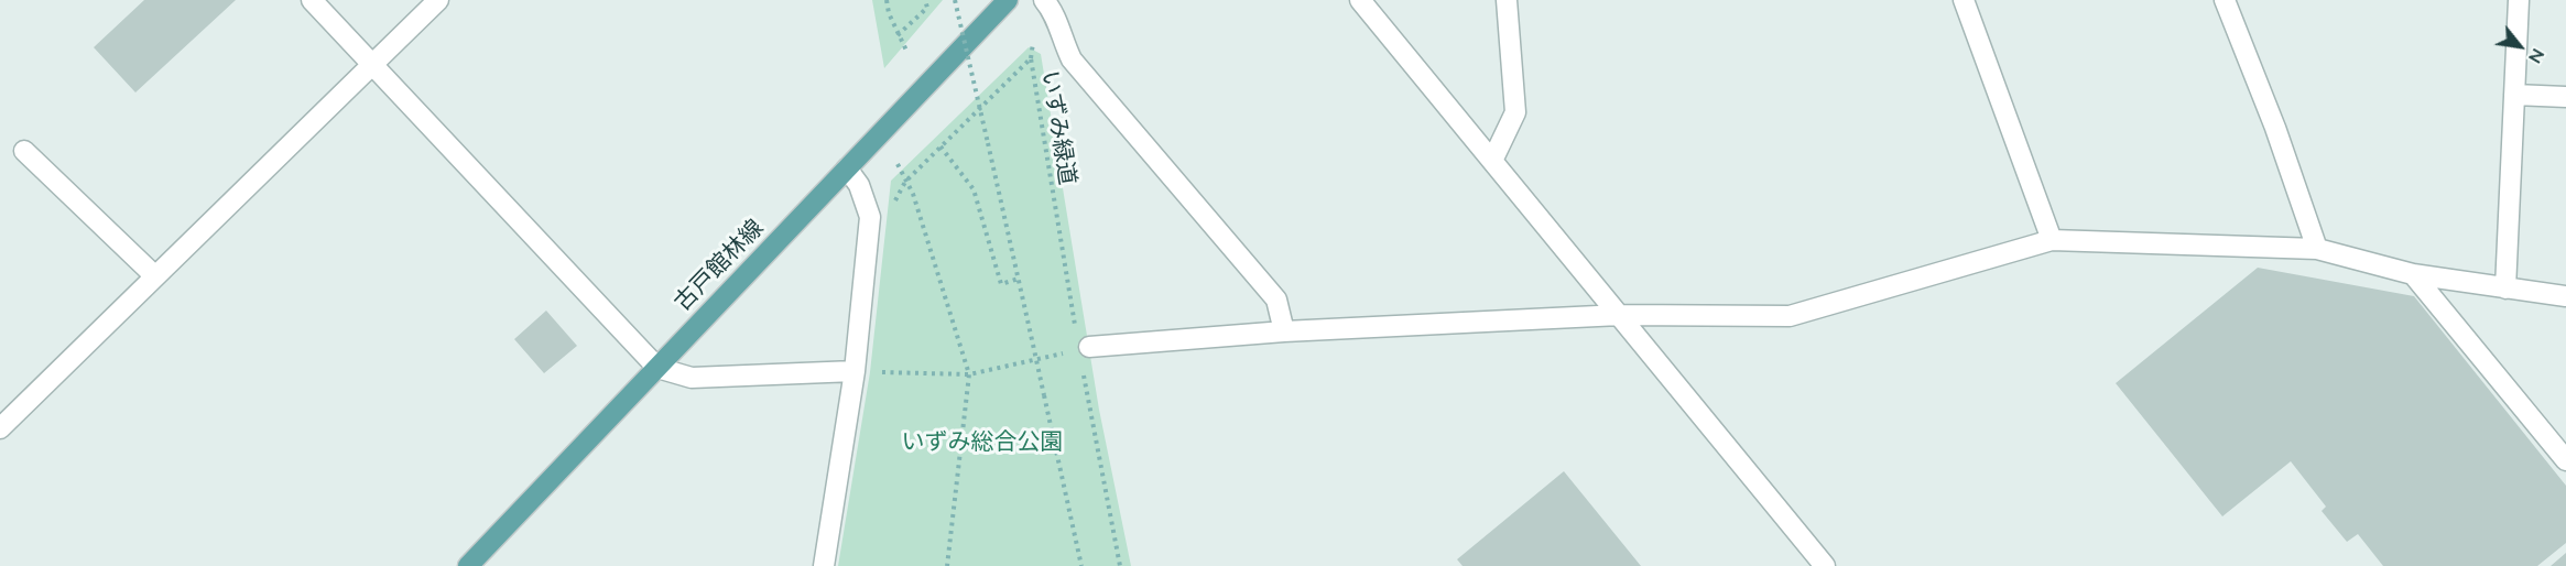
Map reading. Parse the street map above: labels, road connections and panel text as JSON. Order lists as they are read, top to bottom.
{
  "streets": {
    "main road": ["古戸館林線"],
    "path": ["いずみ緑道"]
  },
  "parks": ["いずみ総合公園"],
  "north": "bottom right"
}
